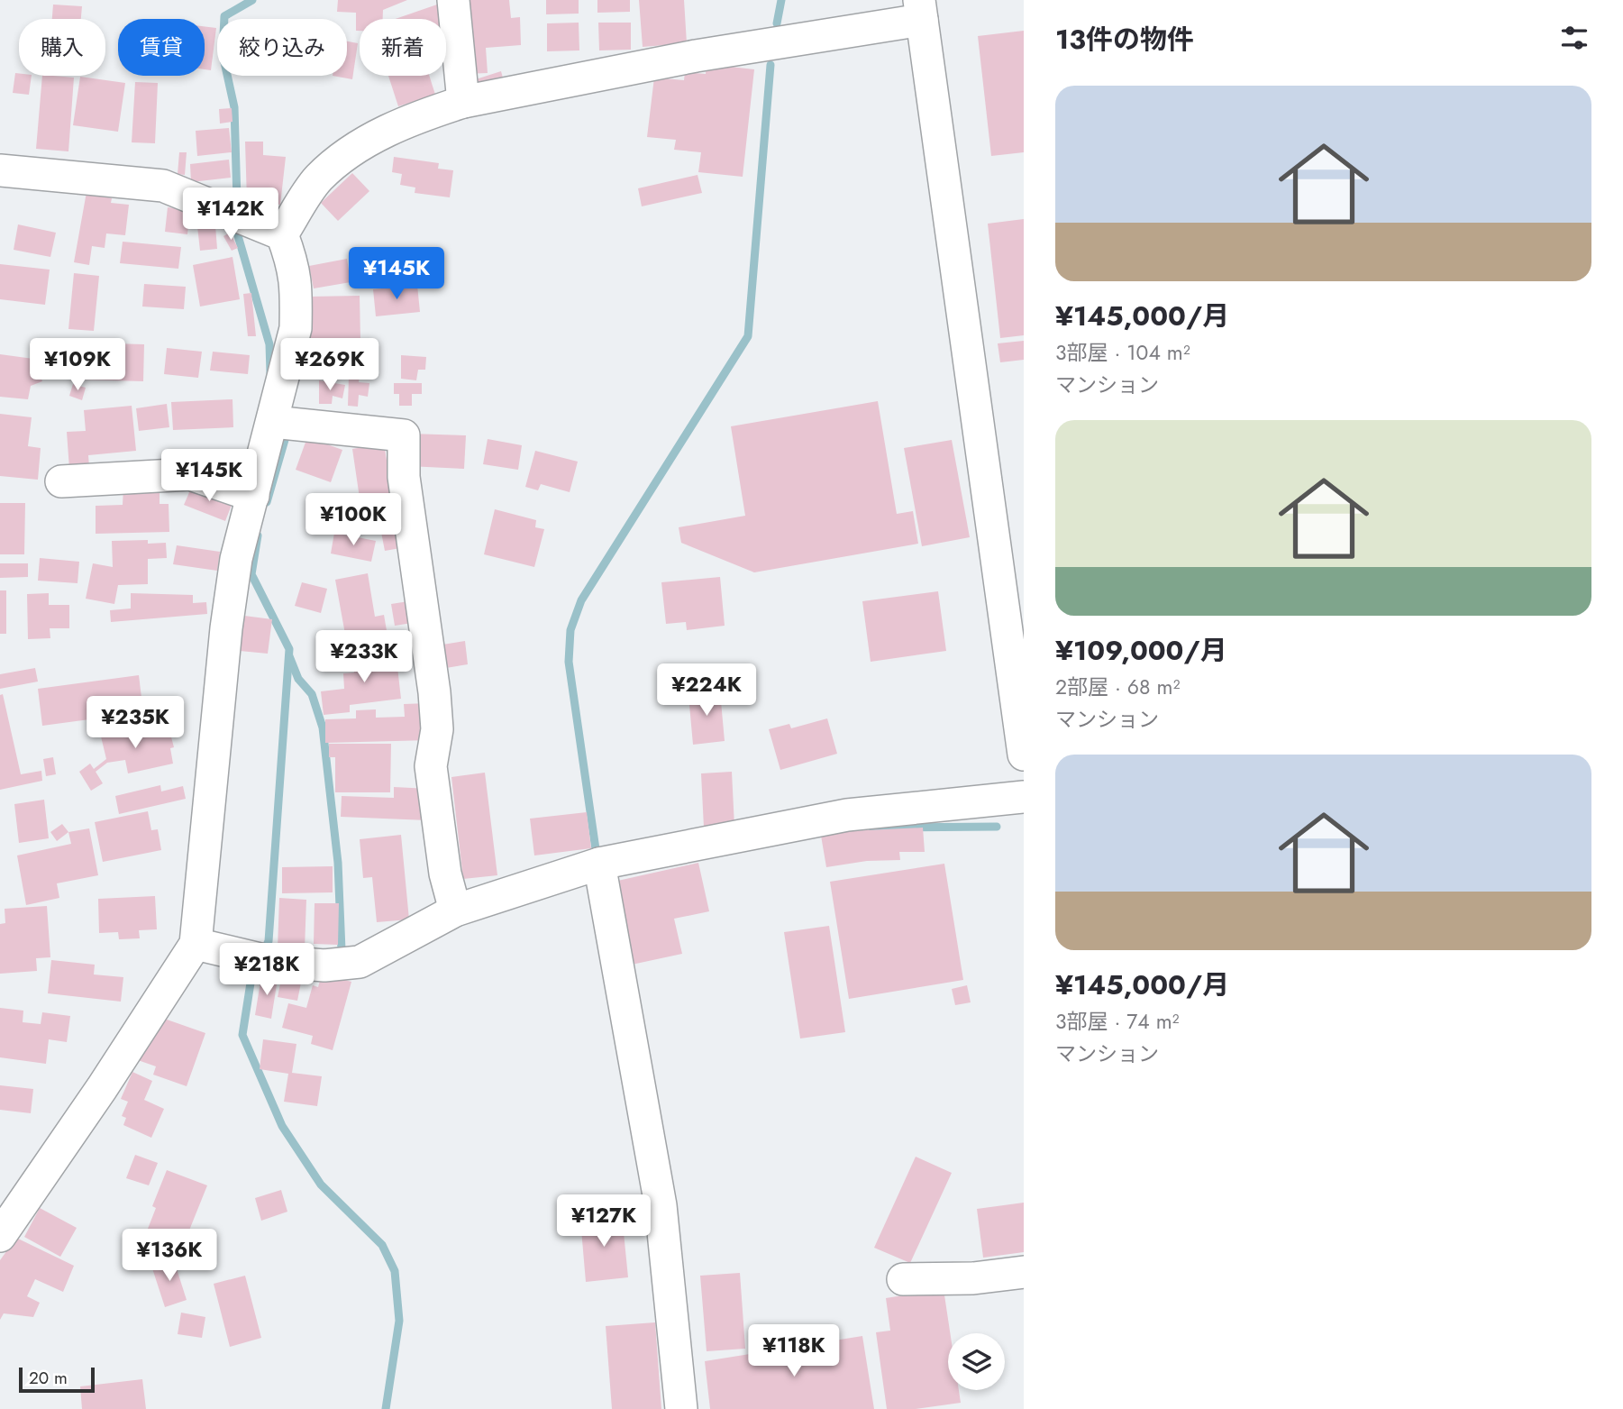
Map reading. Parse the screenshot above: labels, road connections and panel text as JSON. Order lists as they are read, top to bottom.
{
  "scale_bar": "20 m",
  "page": {
    "heading": "13件の物件",
    "chip": [
      "購入",
      "賃貸",
      "絞り込み",
      "新着"
    ],
    "list": [
      {
        "name": "¥145,000/月",
        "note": "3部屋 · 104 m² · マンション"
      },
      {
        "name": "¥109,000/月",
        "note": "2部屋 · 68 m² · マンション"
      },
      {
        "name": "¥145,000/月",
        "note": "3部屋 · 74 m² · マンション"
      }
    ],
    "price": [
      "¥142K",
      "¥145K",
      "¥109K",
      "¥269K",
      "¥145K",
      "¥100K",
      "¥233K",
      "¥224K",
      "¥235K",
      "¥218K",
      "¥127K",
      "¥136K",
      "¥118K"
    ],
    "scale": "20 m"
  }
}
